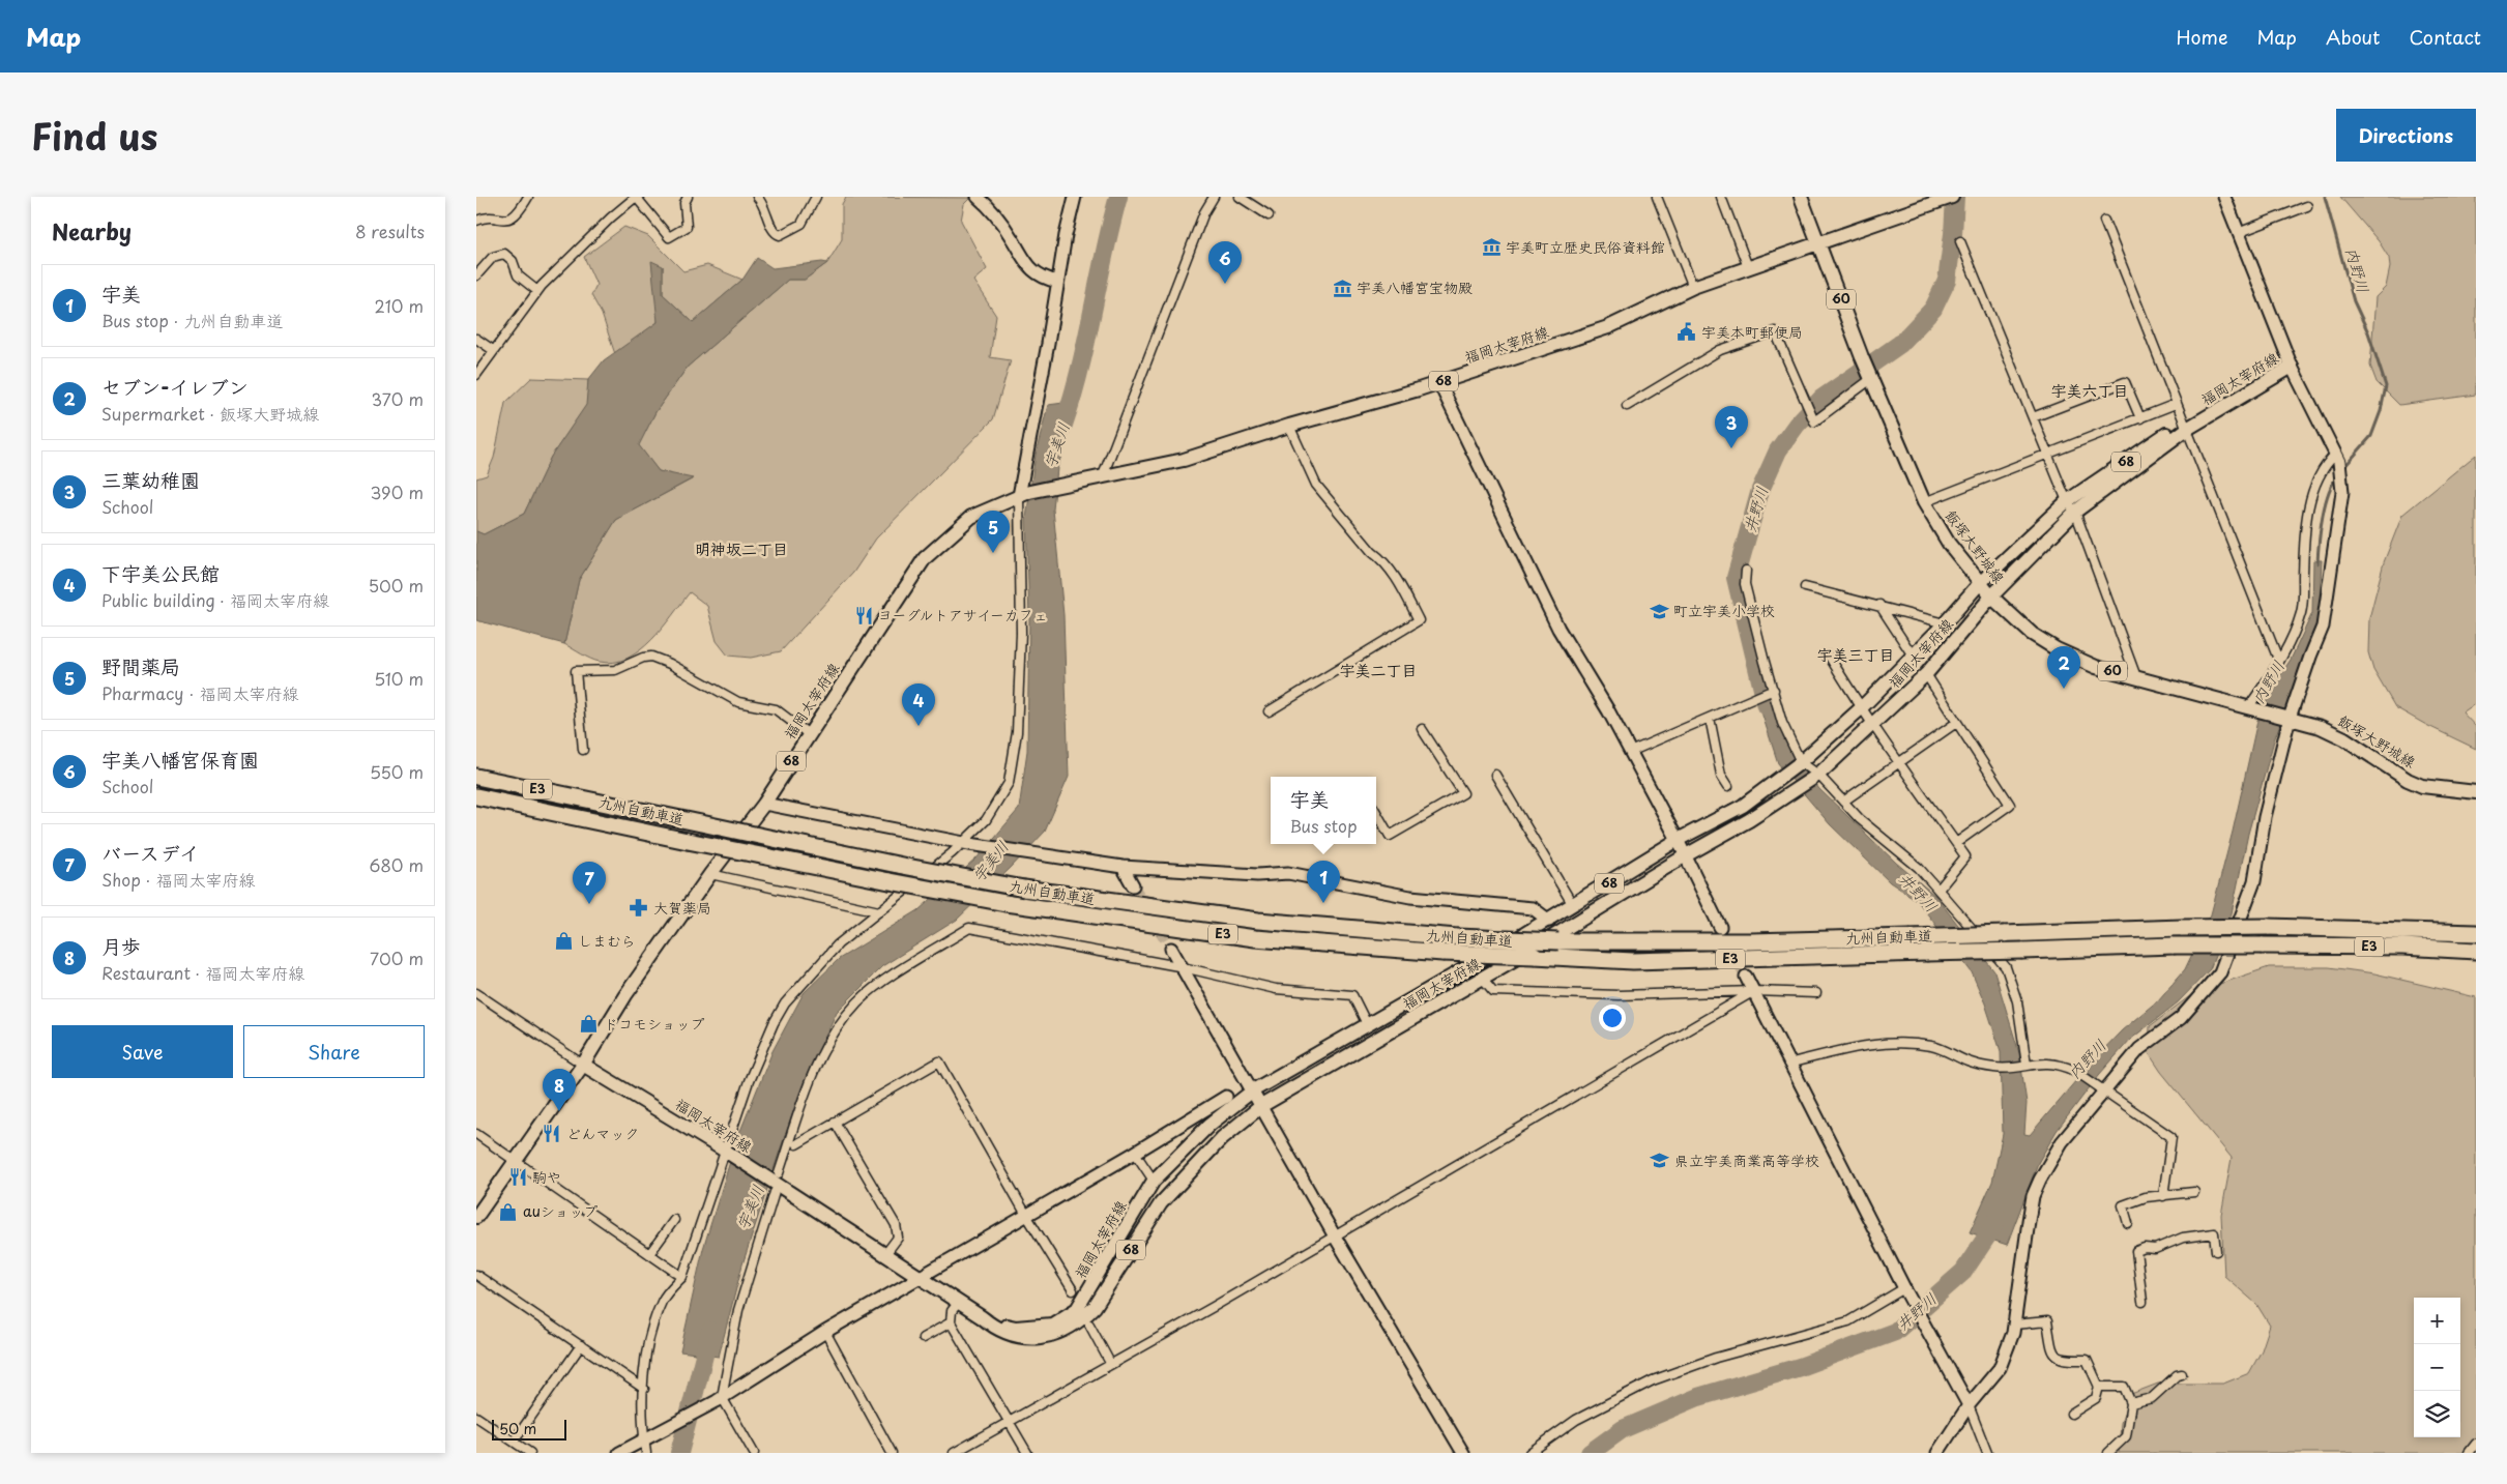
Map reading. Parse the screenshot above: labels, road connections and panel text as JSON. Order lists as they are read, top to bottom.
{
  "streets": {
    "highway": ["E3", "九州自動車道"],
    "main road": [
      "60",
      "福岡太宰府線",
      "68",
      "飯塚大野城線"
    ]
  },
  "crossings": [
    ["福岡太宰府線", "飯塚大野城線"]
  ],
  "districts": [
    "宇美六丁目",
    "明神坂二丁目",
    "宇美三丁目",
    "宇美二丁目"
  ],
  "water": ["内野川", "宇美川", "井野川"],
  "places": {
    "museum": ["宇美町立歴史民俗資料館", "宇美八幡宮宝物殿"],
    "public building": ["宇美本町郵便局"],
    "school or university": ["町立宇美小学校", "県立宇美商業高等学校"],
    "restaurant": ["ヨーグルトアサイーカフェ", "どんマック", "駒や"],
    "pharmacy": ["大賀薬局"],
    "shop": ["しまむら", "ドコモショップ", "auショップ"]
  },
  "scale_bar": "50 m",
  "page": {
    "header": "Map",
    "nav": [
      "Home",
      "Map",
      "About",
      "Contact"
    ],
    "title": "Find us",
    "buttons": [
      "Directions",
      ["Save", "Share"]
    ],
    "heading": ["Nearby", "8 results"],
    "pins": [
      "6",
      "3",
      "5",
      "2",
      "4",
      "1",
      "7",
      "8"
    ],
    "list": [
      {
        "mark": "1",
        "name": "宇美",
        "note": "Bus stop · 九州自動車道",
        "value": "210 m"
      },
      {
        "mark": "2",
        "name": "セブン-イレブン",
        "note": "Supermarket · 飯塚大野城線",
        "value": "370 m"
      },
      {
        "mark": "3",
        "name": "三葉幼稚園",
        "note": "School",
        "value": "390 m"
      },
      {
        "mark": "4",
        "name": "下宇美公民館",
        "note": "Public building · 福岡太宰府線",
        "value": "500 m"
      },
      {
        "mark": "5",
        "name": "野間薬局",
        "note": "Pharmacy · 福岡太宰府線",
        "value": "510 m"
      },
      {
        "mark": "6",
        "name": "宇美八幡宮保育園",
        "note": "School",
        "value": "550 m"
      },
      {
        "mark": "7",
        "name": "バースデイ",
        "note": "Shop · 福岡太宰府線",
        "value": "680 m"
      },
      {
        "mark": "8",
        "name": "月歩",
        "note": "Restaurant · 福岡太宰府線",
        "value": "700 m"
      }
    ],
    "popup": ["宇美", "Bus stop"],
    "map_buttons": ["+", "−"],
    "scale": "50 m"
  }
}
